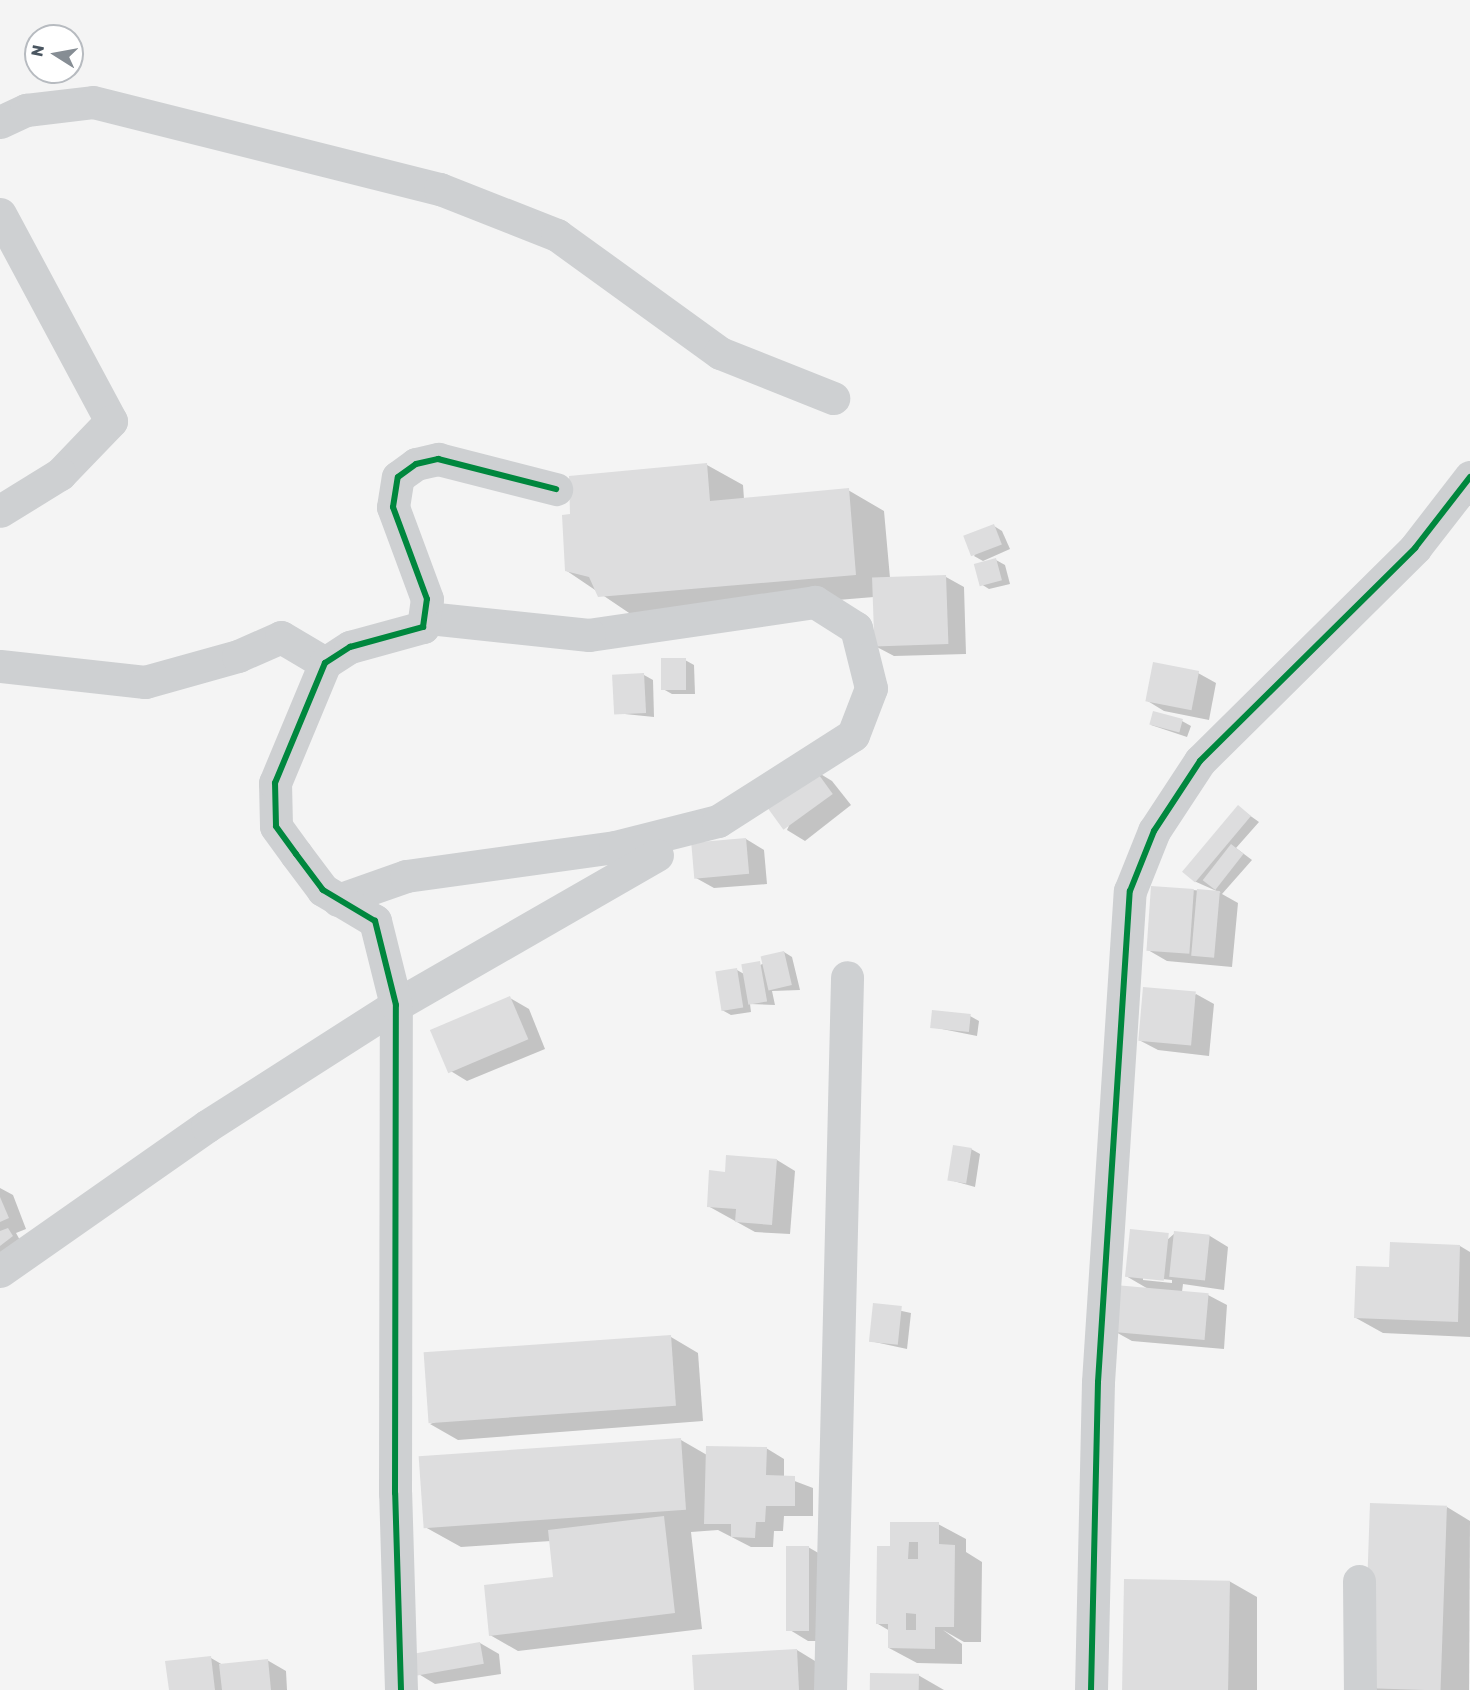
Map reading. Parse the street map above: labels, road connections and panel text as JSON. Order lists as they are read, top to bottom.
{
  "north": "left"
}
